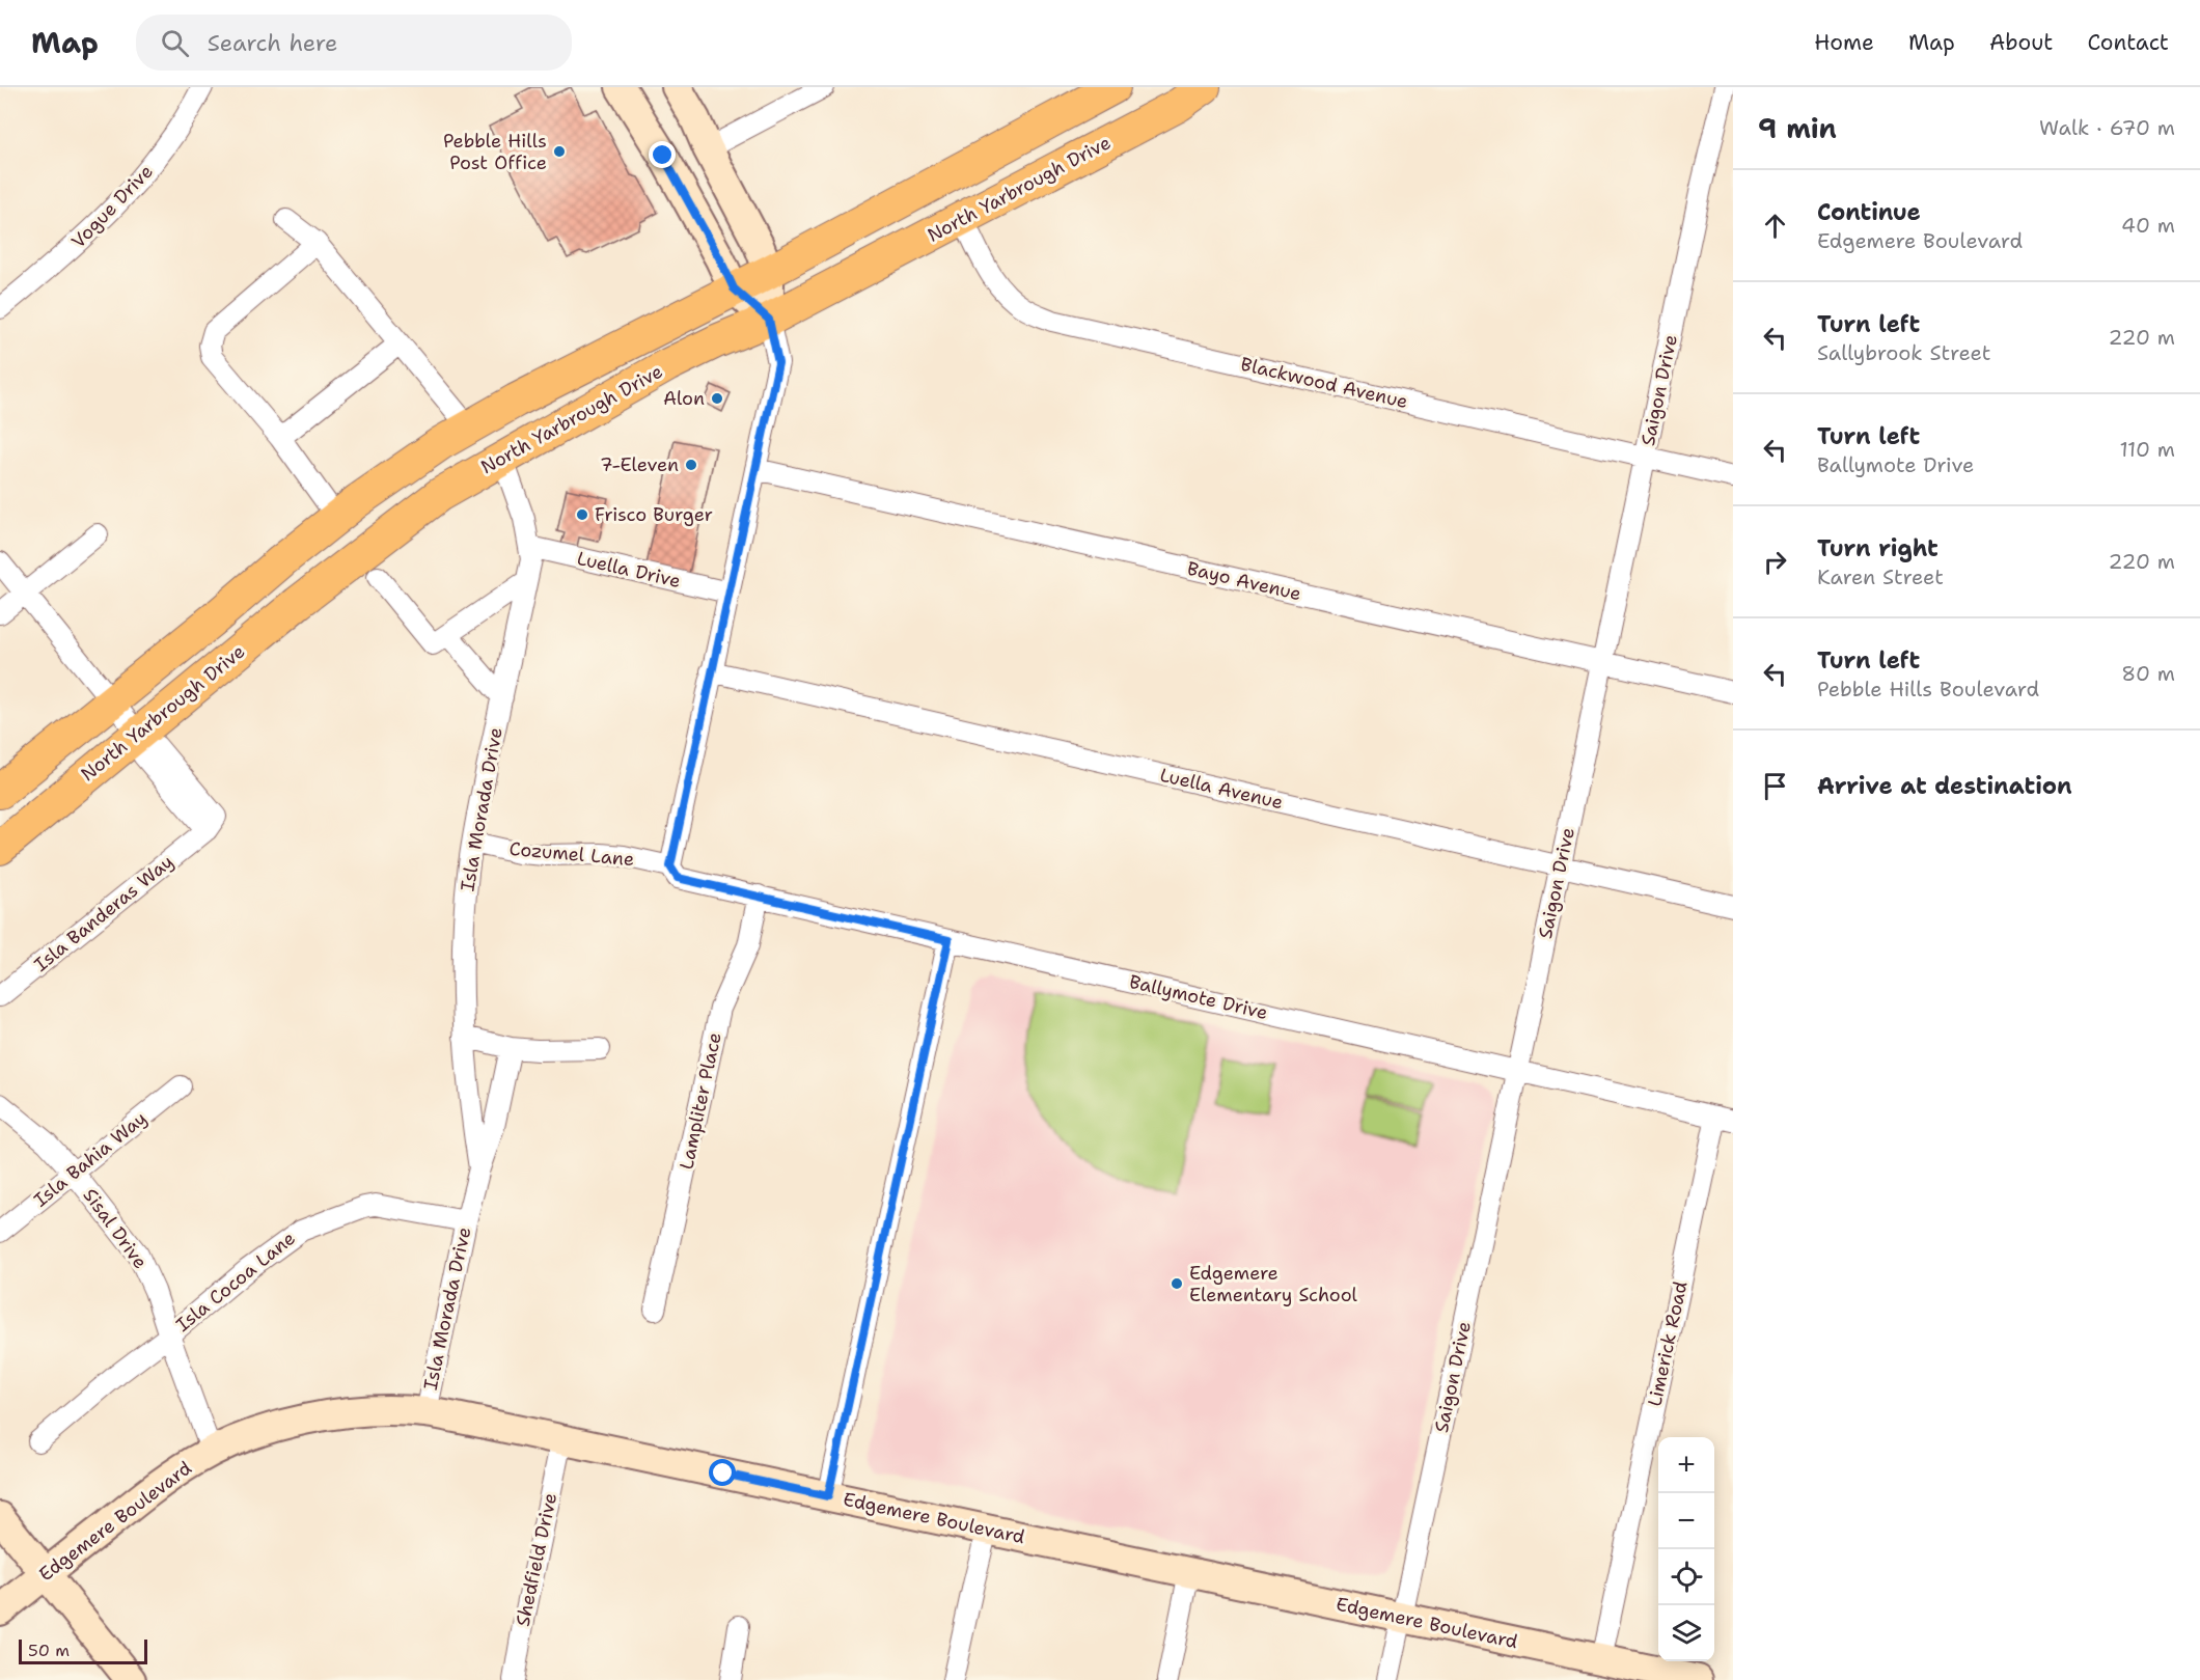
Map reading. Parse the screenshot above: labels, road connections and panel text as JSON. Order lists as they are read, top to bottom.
{
  "streets": {
    "main road": ["North Yarbrough Drive", "Edgemere Boulevard"],
    "street": [
      "Vogue Drive",
      "Blackwood Avenue",
      "Saigon Drive",
      "Luella Drive",
      "Bayo Avenue",
      "Luella Avenue",
      "Isla Morada Drive",
      "Cozumel Lane",
      "Isla Banderas Way",
      "Ballymote Drive",
      "Lampliter Place",
      "Isla Bahia Way",
      "Sisal Drive",
      "Isla Cocoa Lane",
      "Limerick Road",
      "Shedfield Drive"
    ]
  },
  "crossings": [
    ["North Yarbrough Drive", "Blackwood Avenue"],
    ["North Yarbrough Drive", "Isla Morada Drive"],
    ["North Yarbrough Drive", "Isla Banderas Way"],
    ["Blackwood Avenue", "Saigon Drive"],
    ["Saigon Drive", "Bayo Avenue"],
    ["Saigon Drive", "Luella Avenue"],
    ["Saigon Drive", "Ballymote Drive"],
    ["Saigon Drive", "Edgemere Boulevard"],
    ["Luella Drive", "Isla Morada Drive"],
    ["Isla Morada Drive", "Cozumel Lane"],
    ["Isla Morada Drive", "Isla Cocoa Lane"],
    ["Isla Morada Drive", "Edgemere Boulevard"],
    ["Cozumel Lane", "Ballymote Drive"],
    ["Ballymote Drive", "Lampliter Place"],
    ["Ballymote Drive", "Limerick Road"],
    ["Isla Bahia Way", "Sisal Drive"],
    ["Sisal Drive", "Isla Cocoa Lane"],
    ["Sisal Drive", "Edgemere Boulevard"],
    ["Limerick Road", "Edgemere Boulevard"],
    ["Edgemere Boulevard", "Shedfield Drive"]
  ],
  "places": [
    "Pebble Hills Post Office",
    "Alon",
    "7-Eleven",
    "Frisco Burger",
    "Edgemere Elementary School"
  ],
  "scale_bar": "50 m",
  "page": {
    "header": "Map",
    "search": "Search here",
    "nav": [
      "Home",
      "Map",
      "About",
      "Contact"
    ],
    "heading": ["9 min", "Walk · 670 m"],
    "list": [
      ["Continue", "Edgemere Boulevard", "40 m"],
      ["Turn left", "Sallybrook Street", "220 m"],
      ["Turn left", "Ballymote Drive", "110 m"],
      ["Turn right", "Karen Street", "220 m"],
      ["Turn left", "Pebble Hills Boulevard", "80 m"],
      "Arrive at destination"
    ],
    "map_buttons": ["+", "−"],
    "scale": "50 m"
  }
}
